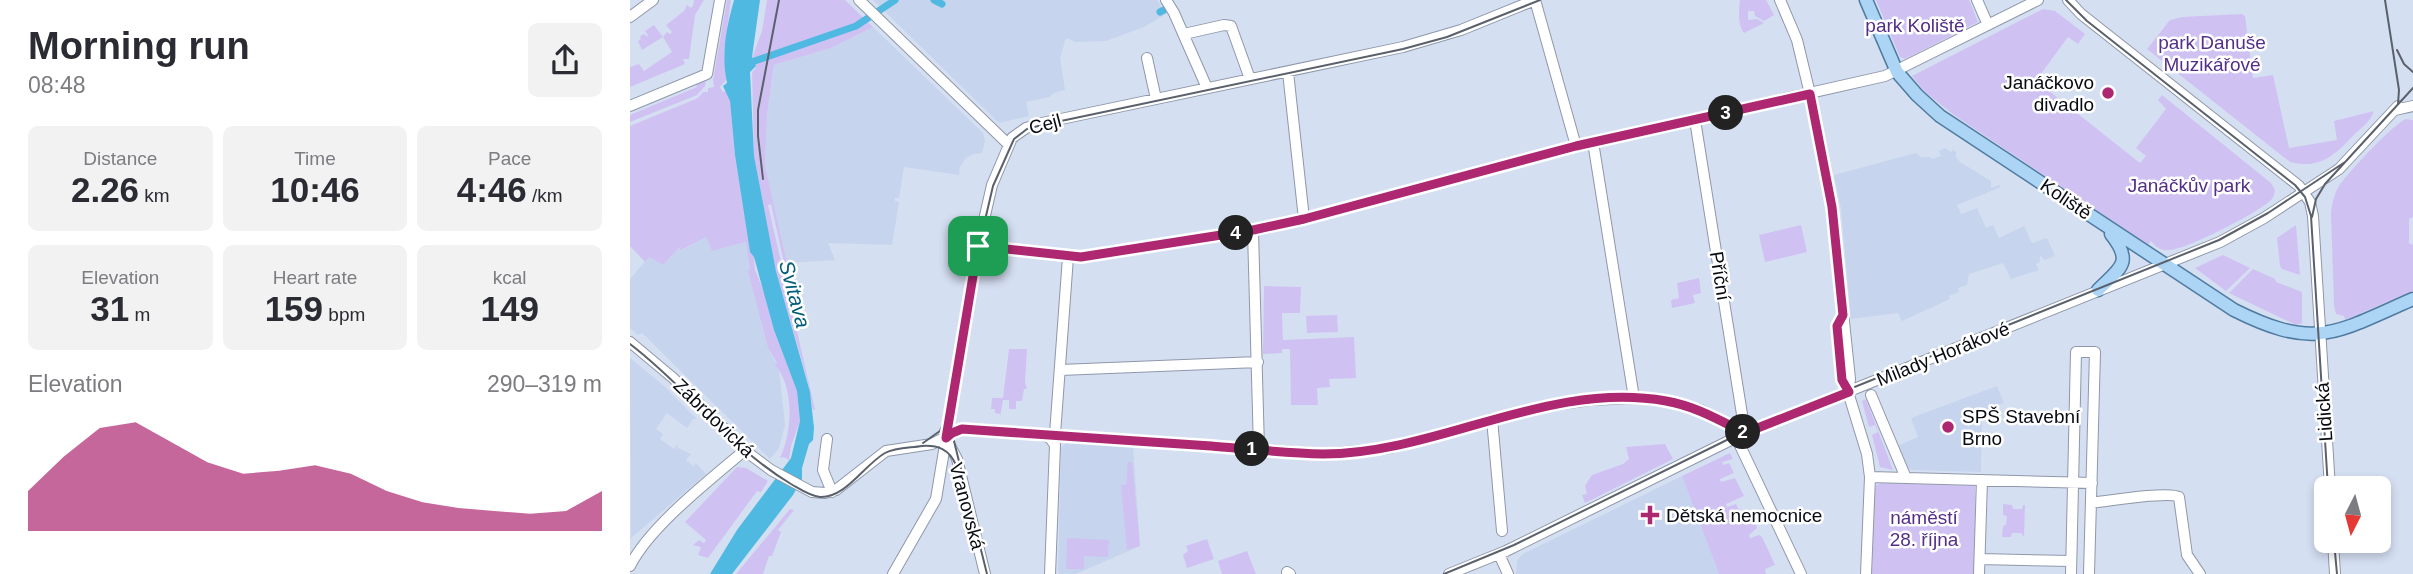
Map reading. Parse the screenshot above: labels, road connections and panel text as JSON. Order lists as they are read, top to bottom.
{
  "streets": {
    "main road": ["Koliště"],
    "street": [
      "Cejl",
      "Příční",
      "Milady Horákové",
      "Lidická",
      "Zábrdovická",
      "Vranovská"
    ]
  },
  "crossings": [
    ["Cejl", "Vranovská"],
    ["Koliště", "Milady Horákové"],
    ["Koliště", "Lidická"],
    ["Příční", "Milady Horákové"],
    ["Milady Horákové", "Lidická"]
  ],
  "water": ["Svitava"],
  "parks": [
    "park Koliště",
    "park Danuše Muzikářové",
    "Janáčkův park",
    "náměstí 28. října"
  ],
  "places": {
    "other": ["Janáčkovo divadlo", "SPŠ Stavební Brno"],
    "health": ["Dětská nemocnice"]
  },
  "north": "bottom",
  "page": {
    "heading": ["Morning run", "08:48"],
    "pins": [
      "3",
      "4",
      "2",
      "1"
    ],
    "stats": [
      ["Distance", "2.26 km"],
      ["Time", "10:46"],
      ["Pace", "4:46 /km"],
      ["Elevation", "31 m"],
      ["Heart rate", "159 bpm"],
      ["kcal", "149"]
    ],
    "chart": ["Elevation", "290–319 m"]
  }
}
